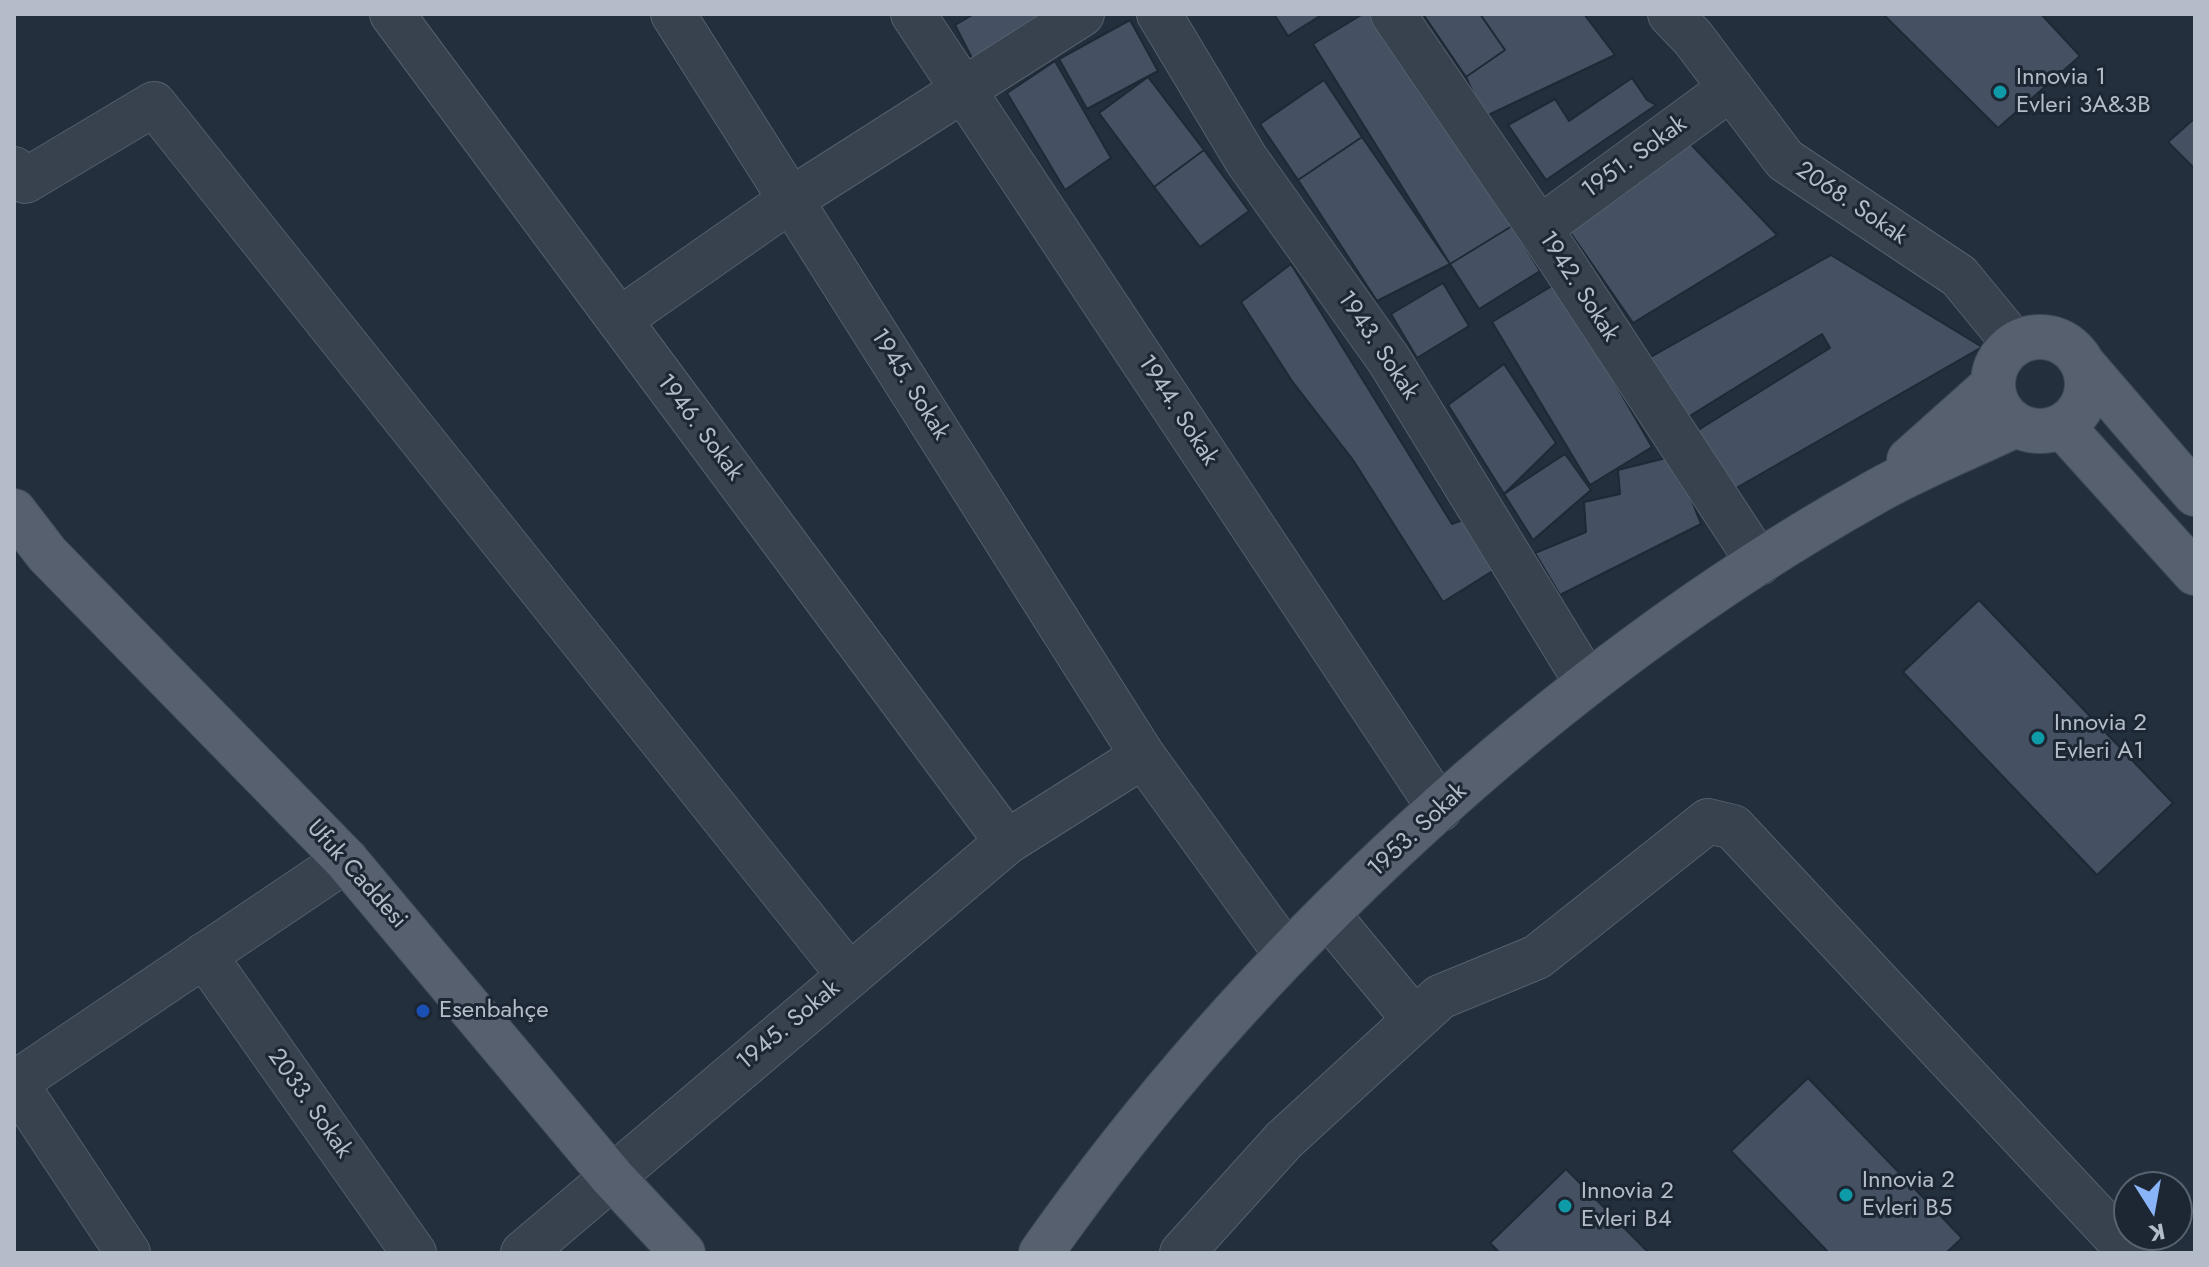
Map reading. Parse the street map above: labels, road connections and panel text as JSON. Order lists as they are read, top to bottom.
{
  "streets": {
    "main road": ["1953. Sokak", "Ufuk Caddesi"],
    "street": [
      "1951. Sokak",
      "2068. Sokak",
      "1942. Sokak",
      "1943. Sokak",
      "1945. Sokak",
      "1944. Sokak",
      "1946. Sokak",
      "2033. Sokak"
    ]
  },
  "crossings": [
    ["1951. Sokak", "2068. Sokak"],
    ["1951. Sokak", "1942. Sokak"],
    ["1942. Sokak", "1953. Sokak"],
    ["1943. Sokak", "1953. Sokak"],
    ["1945. Sokak", "1946. Sokak"],
    ["1945. Sokak", "1953. Sokak"],
    ["1945. Sokak", "Ufuk Caddesi"],
    ["1944. Sokak", "1953. Sokak"]
  ],
  "places": [
    "Innovia 1 Evleri 3A&3B",
    "Innovia 2 Evleri A1",
    "Esenbahçe",
    "Innovia 2 Evleri B5",
    "Innovia 2 Evleri B4"
  ],
  "north": "bottom"
}
